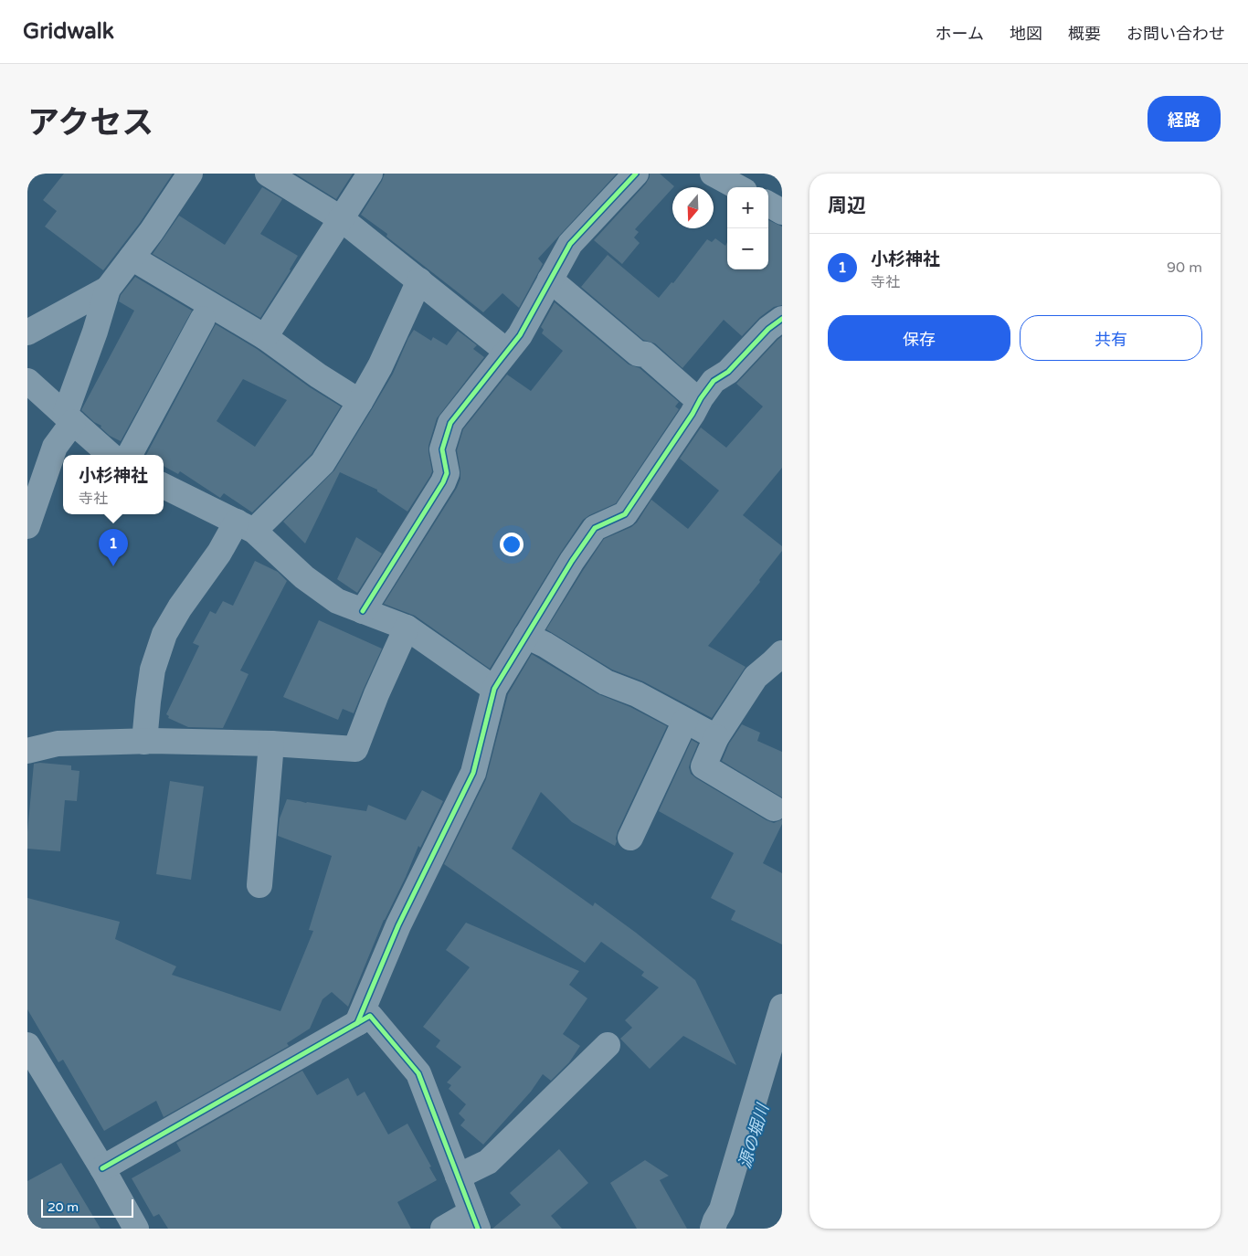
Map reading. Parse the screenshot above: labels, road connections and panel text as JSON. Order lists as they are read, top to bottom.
{
  "water": ["源の堀川"],
  "scale_bar": "20 m",
  "north": "bottom",
  "page": {
    "header": "Gridwalk",
    "nav": [
      "ホーム",
      "地図",
      "概要",
      "お問い合わせ"
    ],
    "title": "アクセス",
    "buttons": [
      "経路",
      ["保存", "共有"]
    ],
    "heading": "周辺",
    "map_buttons": ["+", "−"],
    "list": [
      {
        "mark": "1",
        "name": "小杉神社",
        "note": "寺社",
        "value": "90 m"
      }
    ],
    "popup": ["小杉神社", "寺社"],
    "pins": "1",
    "scale": "20 m"
  }
}
